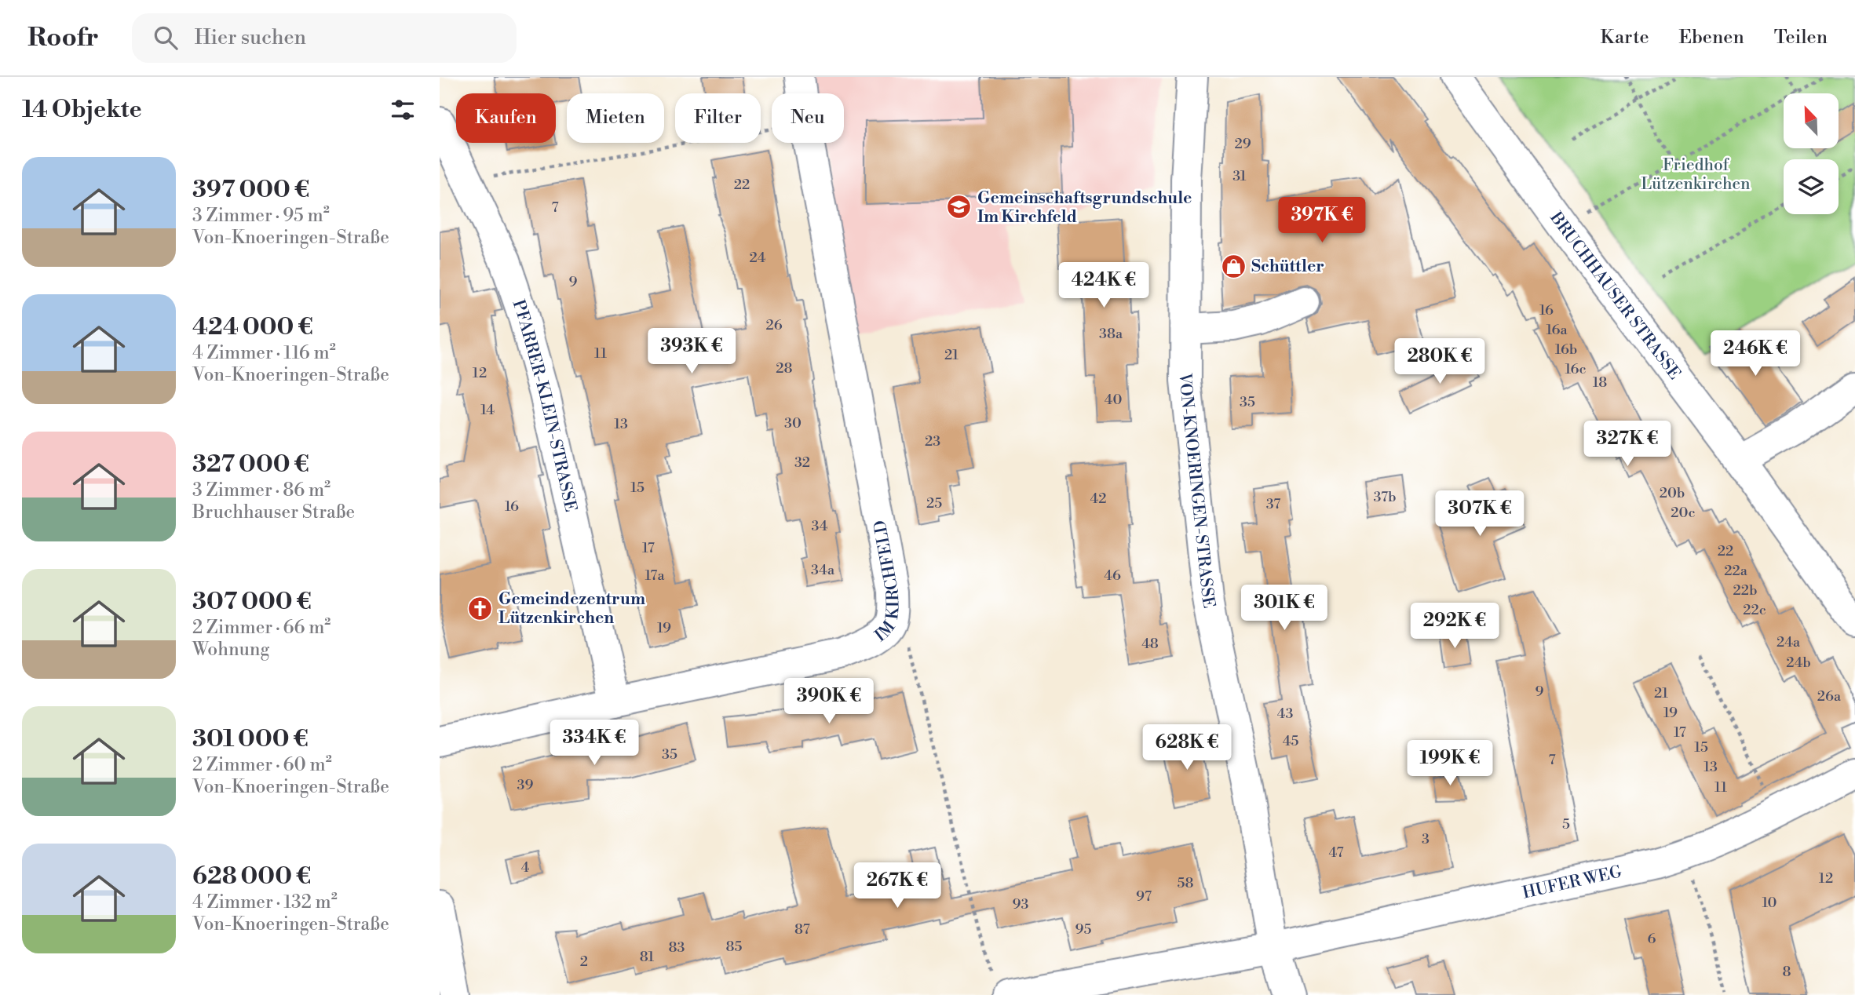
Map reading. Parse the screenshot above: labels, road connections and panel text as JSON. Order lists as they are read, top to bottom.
{
  "streets": {
    "street": [
      "BRUCHHAUSER STRASSE",
      "PFARRER-KLEIN-STRASSE",
      "VON-KNOERINGEN-STRASSE",
      "IM KIRCHFELD",
      "HUFER WEG"
    ]
  },
  "crossings": [
    ["PFARRER-KLEIN-STRASSE", "IM KIRCHFELD"],
    ["VON-KNOERINGEN-STRASSE", "HUFER WEG"]
  ],
  "parks": ["Friedhof Lützenkirchen"],
  "places": {
    "school or university": ["Gemeinschaftsgrundschule Im Kirchfeld"],
    "shop": ["Schüttler"],
    "church": ["Gemeindezentrum Lützenkirchen"]
  },
  "house_numbers": [
    "29",
    "31",
    "22",
    "7",
    "24",
    "9",
    "16",
    "26",
    "16a",
    "38a",
    "16b",
    "11",
    "21",
    "28",
    "16c",
    "12",
    "18",
    "40",
    "35",
    "14",
    "30",
    "13",
    "23",
    "32",
    "15",
    "20b",
    "37b",
    "42",
    "25",
    "37",
    "16",
    "20c",
    "34",
    "17",
    "22",
    "34a",
    "22a",
    "17a",
    "46",
    "22b",
    "22c",
    "19",
    "24a",
    "48",
    "24b",
    "9",
    "21",
    "26a",
    "19",
    "43",
    "17",
    "45",
    "15",
    "35",
    "7",
    "13",
    "39",
    "11",
    "5",
    "3",
    "47",
    "4",
    "12",
    "58",
    "97",
    "10",
    "93",
    "87",
    "95",
    "6",
    "85",
    "83",
    "81",
    "2",
    "8"
  ],
  "north": "top left",
  "page": {
    "header": "Roofr",
    "search": "Hier suchen",
    "nav": ["Karte", "Ebenen", "Teilen"],
    "heading": "14 Objekte",
    "chip": [
      "Kaufen",
      "Mieten",
      "Filter",
      "Neu"
    ],
    "list": [
      {
        "name": "397 000 €",
        "note": "3 Zimmer · 95 m² · Von-Knoeringen-Straße"
      },
      {
        "name": "424 000 €",
        "note": "4 Zimmer · 116 m² · Von-Knoeringen-Straße"
      },
      {
        "name": "327 000 €",
        "note": "3 Zimmer · 86 m² · Bruchhauser Straße"
      },
      {
        "name": "307 000 €",
        "note": "2 Zimmer · 66 m² · Wohnung"
      },
      {
        "name": "301 000 €",
        "note": "2 Zimmer · 60 m² · Von-Knoeringen-Straße"
      },
      {
        "name": "628 000 €",
        "note": "4 Zimmer · 132 m² · Von-Knoeringen-Straße"
      }
    ],
    "price": [
      "397K €",
      "424K €",
      "393K €",
      "246K €",
      "280K €",
      "327K €",
      "307K €",
      "301K €",
      "292K €",
      "390K €",
      "334K €",
      "628K €",
      "199K €",
      "267K €"
    ]
  }
}
